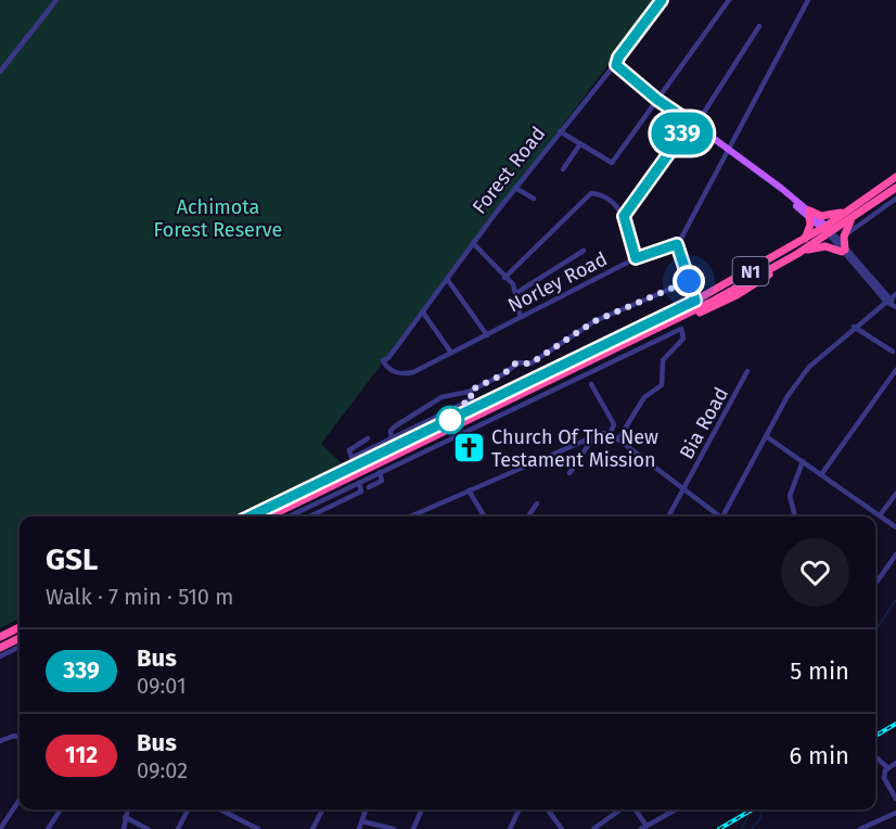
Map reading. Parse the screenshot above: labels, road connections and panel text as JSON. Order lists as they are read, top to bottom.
{
  "streets": {
    "highway": ["N1"],
    "main road": ["Forest Road"],
    "street": ["Norley Road", "Bia Road"]
  },
  "crossings": [
    ["Forest Road", "Norley Road"]
  ],
  "parks": ["Achimota Forest Reserve"],
  "places": {
    "church": ["Church Of The New Testament Mission"]
  },
  "lines": ["bus line 339"],
  "page": {
    "on_map": "339",
    "heading": ["GSL", "Walk · 7 min · 510 m"],
    "list": [
      {
        "mark": "339",
        "name": "Bus",
        "note": "09:01",
        "value": "5 min"
      },
      {
        "mark": "112",
        "name": "Bus",
        "note": "09:02",
        "value": "6 min"
      }
    ]
  }
}
